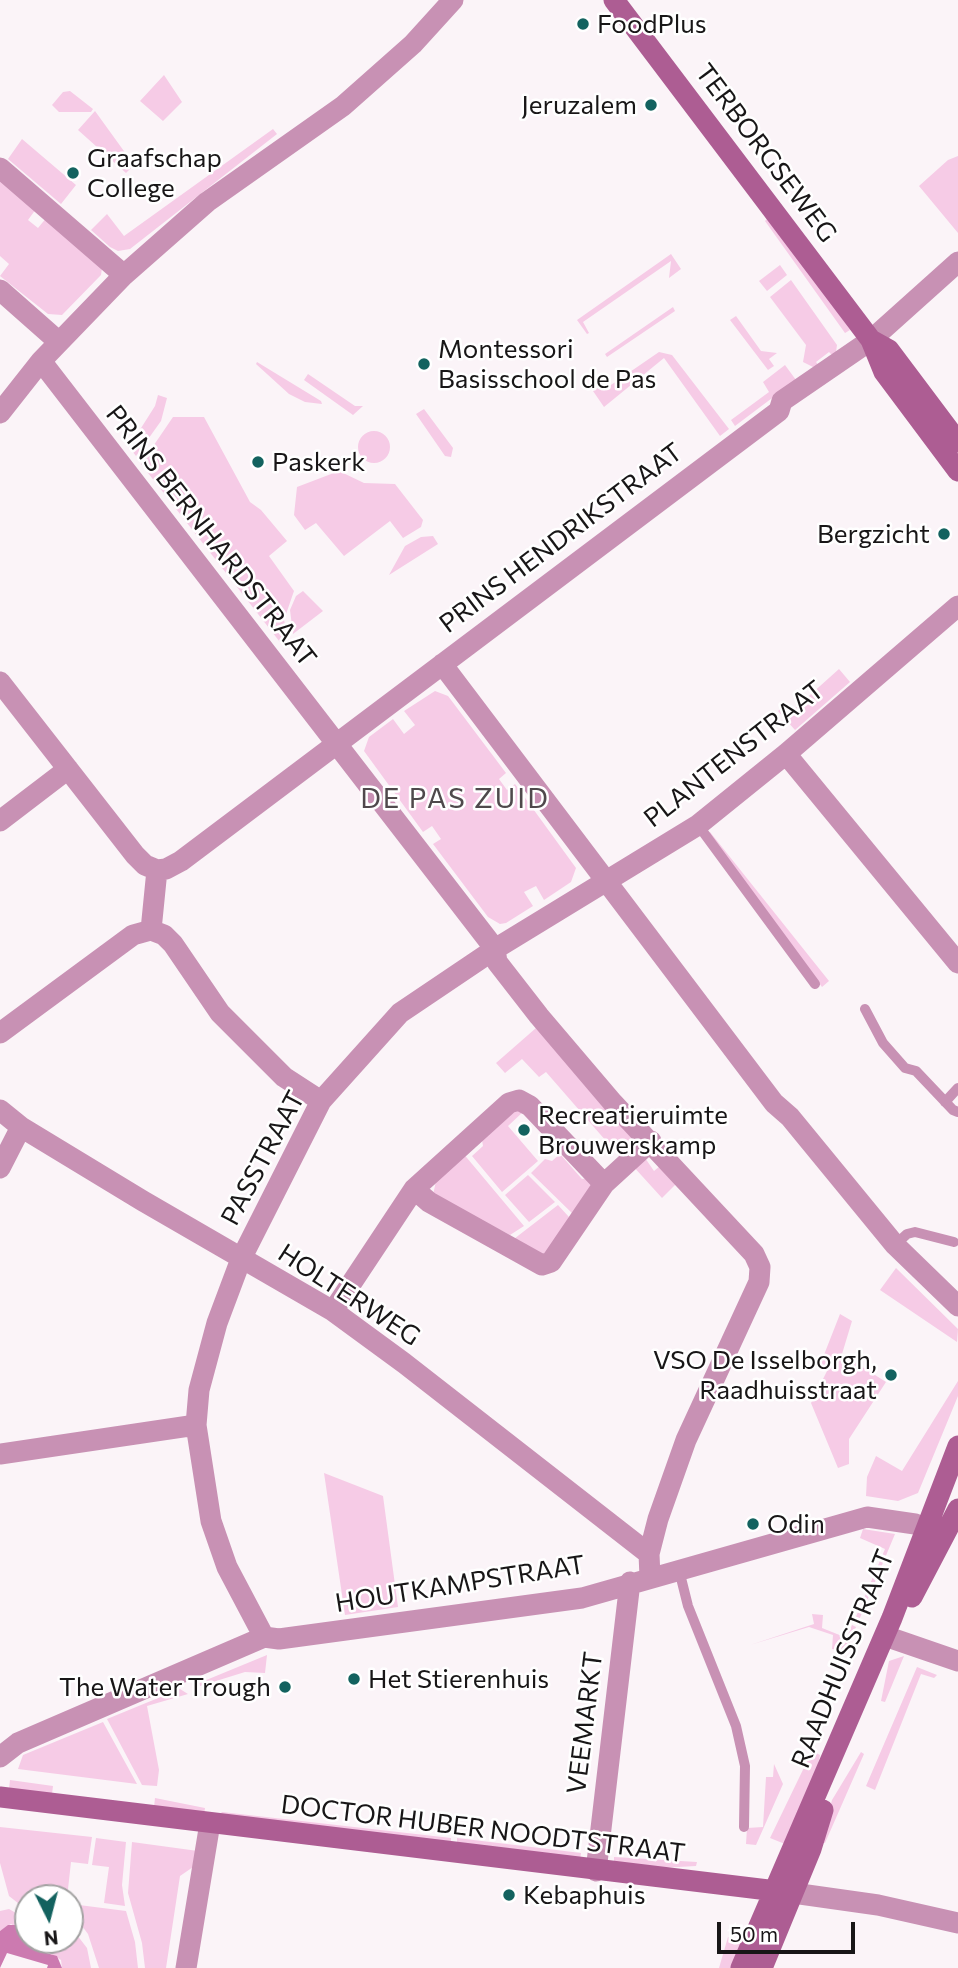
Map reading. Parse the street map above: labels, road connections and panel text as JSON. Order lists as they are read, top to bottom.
{
  "streets": {
    "main road": ["TERBORGSEWEG", "RAADHUISSTRAAT", "DOCTOR HUBER NOODTSTRAAT"],
    "street": [
      "PRINS BERNHARDSTRAAT",
      "PRINS HENDRIKSTRAAT",
      "PLANTENSTRAAT",
      "PASSTRAAT",
      "HOLTERWEG",
      "HOUTKAMPSTRAAT",
      "VEEMARKT"
    ]
  },
  "crossings": [
    ["TERBORGSEWEG", "PRINS HENDRIKSTRAAT"],
    ["PRINS BERNHARDSTRAAT", "PRINS HENDRIKSTRAAT"],
    ["PRINS BERNHARDSTRAAT", "PLANTENSTRAAT"],
    ["PRINS BERNHARDSTRAAT", "PASSTRAAT"],
    ["PRINS BERNHARDSTRAAT", "VEEMARKT"],
    ["PLANTENSTRAAT", "PASSTRAAT"],
    ["PASSTRAAT", "HOLTERWEG"],
    ["PASSTRAAT", "HOUTKAMPSTRAAT"],
    ["HOLTERWEG", "VEEMARKT"],
    ["HOUTKAMPSTRAAT", "RAADHUISSTRAAT"],
    ["HOUTKAMPSTRAAT", "VEEMARKT"],
    ["RAADHUISSTRAAT", "DOCTOR HUBER NOODTSTRAAT"],
    ["VEEMARKT", "DOCTOR HUBER NOODTSTRAAT"]
  ],
  "districts": ["DE PAS ZUID"],
  "places": [
    "FoodPlus",
    "Jeruzalem",
    "Graafschap College",
    "Montessori Basisschool de Pas",
    "Paskerk",
    "Bergzicht",
    "Recreatieruimte Brouwerskamp",
    "VSO De Isselborgh, Raadhuisstraat",
    "Odin",
    "Het Stierenhuis",
    "The Water Trough",
    "Kebaphuis"
  ],
  "scale_bar": "50 m",
  "north": "bottom"
}
